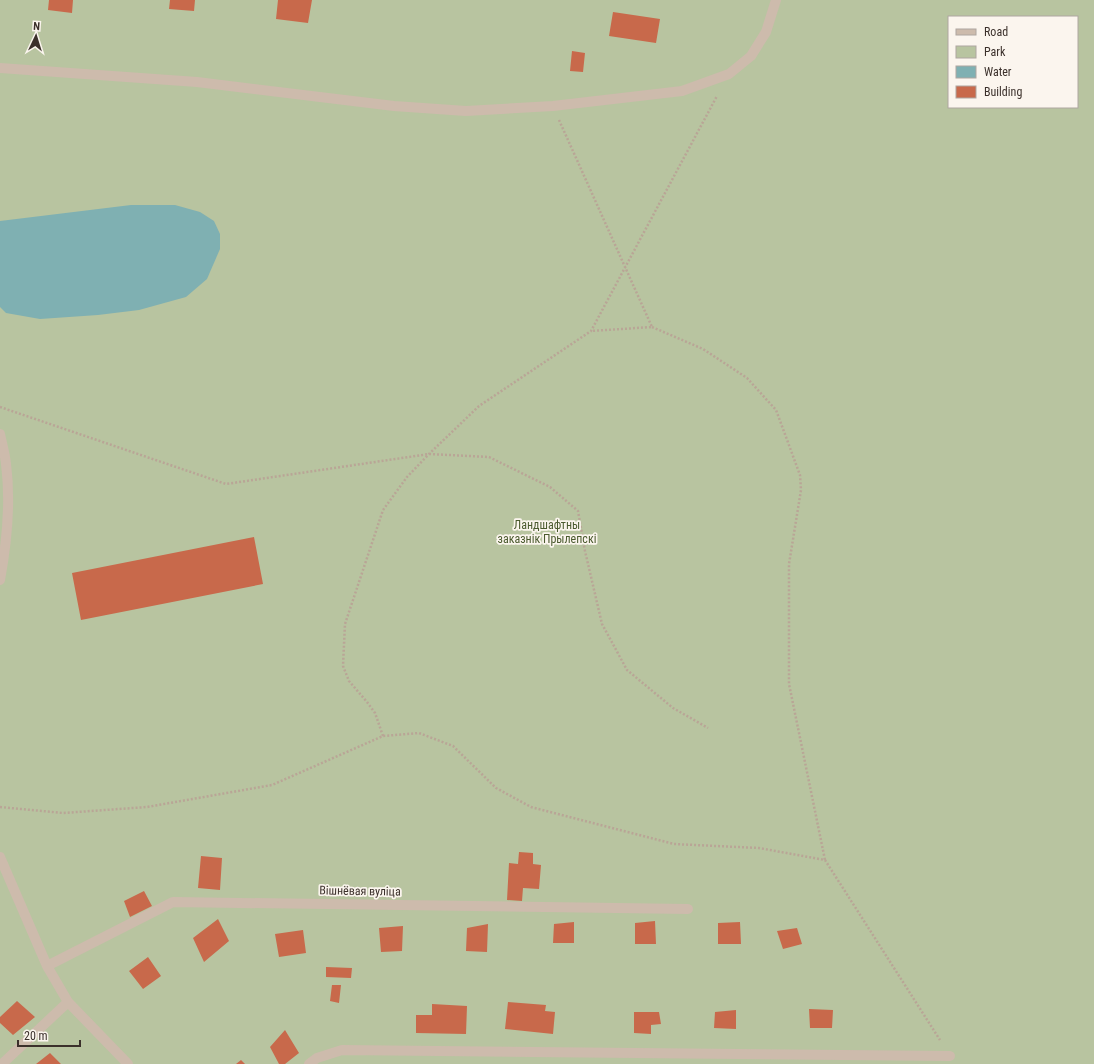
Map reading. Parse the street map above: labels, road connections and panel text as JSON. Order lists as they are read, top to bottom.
{
  "streets": {
    "street": ["Вішнёвая вуліца"]
  },
  "parks": ["Ландшафтны заказнік Прылепскі"],
  "legend": [
    "Road",
    "Park",
    "Water",
    "Building"
  ],
  "scale_bar": "20 m",
  "north": "top"
}
